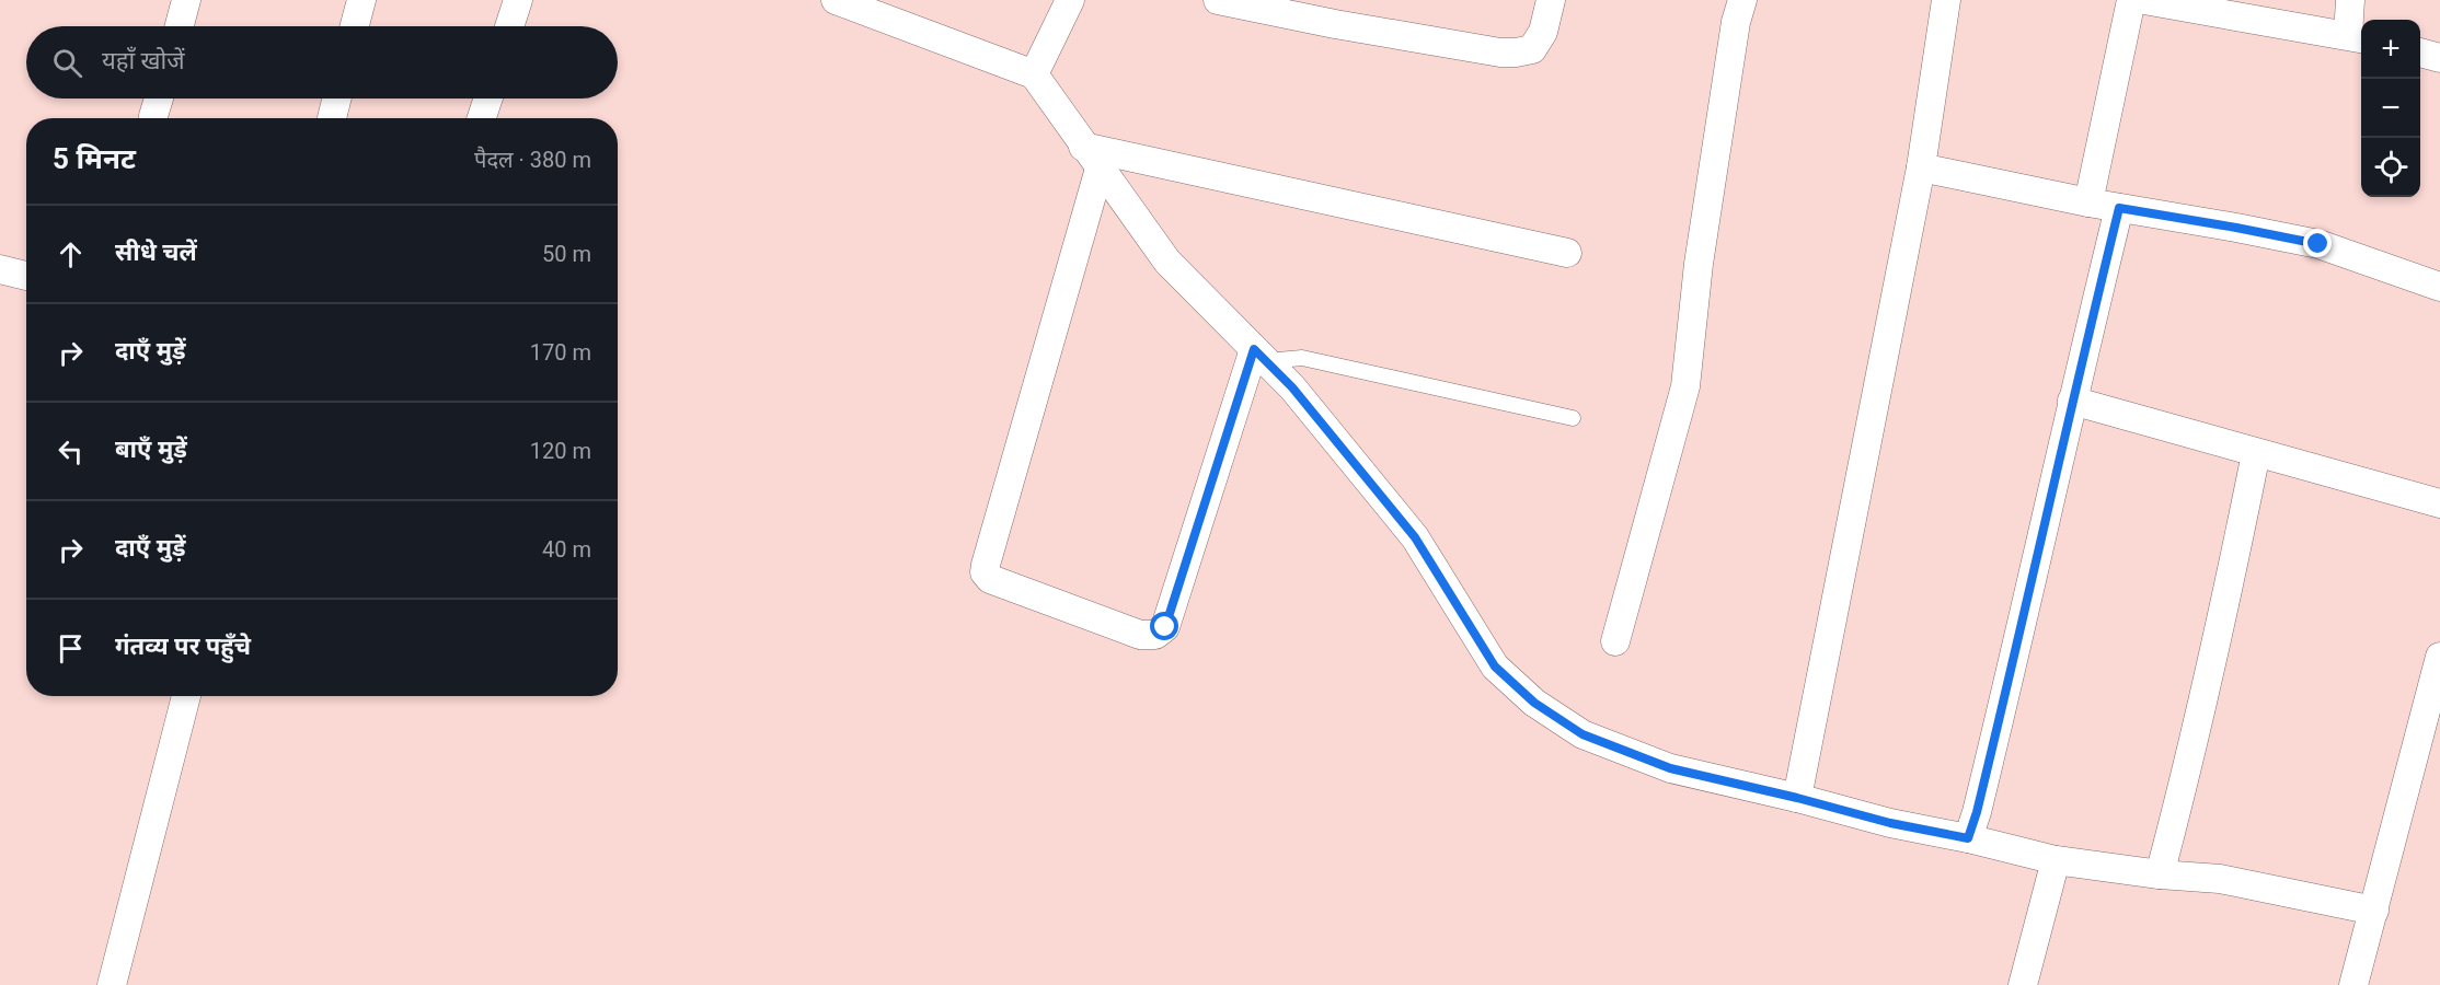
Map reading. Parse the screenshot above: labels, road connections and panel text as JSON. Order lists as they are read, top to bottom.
{
  "page": {
    "map_buttons": ["+", "−"],
    "search": "यहाँ खोजें",
    "heading": ["5 मिनट", "पैदल · 380 m"],
    "list": [
      ["सीधे चलें", "50 m"],
      ["दाएँ मुड़ें", "170 m"],
      ["बाएँ मुड़ें", "120 m"],
      ["दाएँ मुड़ें", "40 m"],
      "गंतव्य पर पहुँचे"
    ]
  }
}
